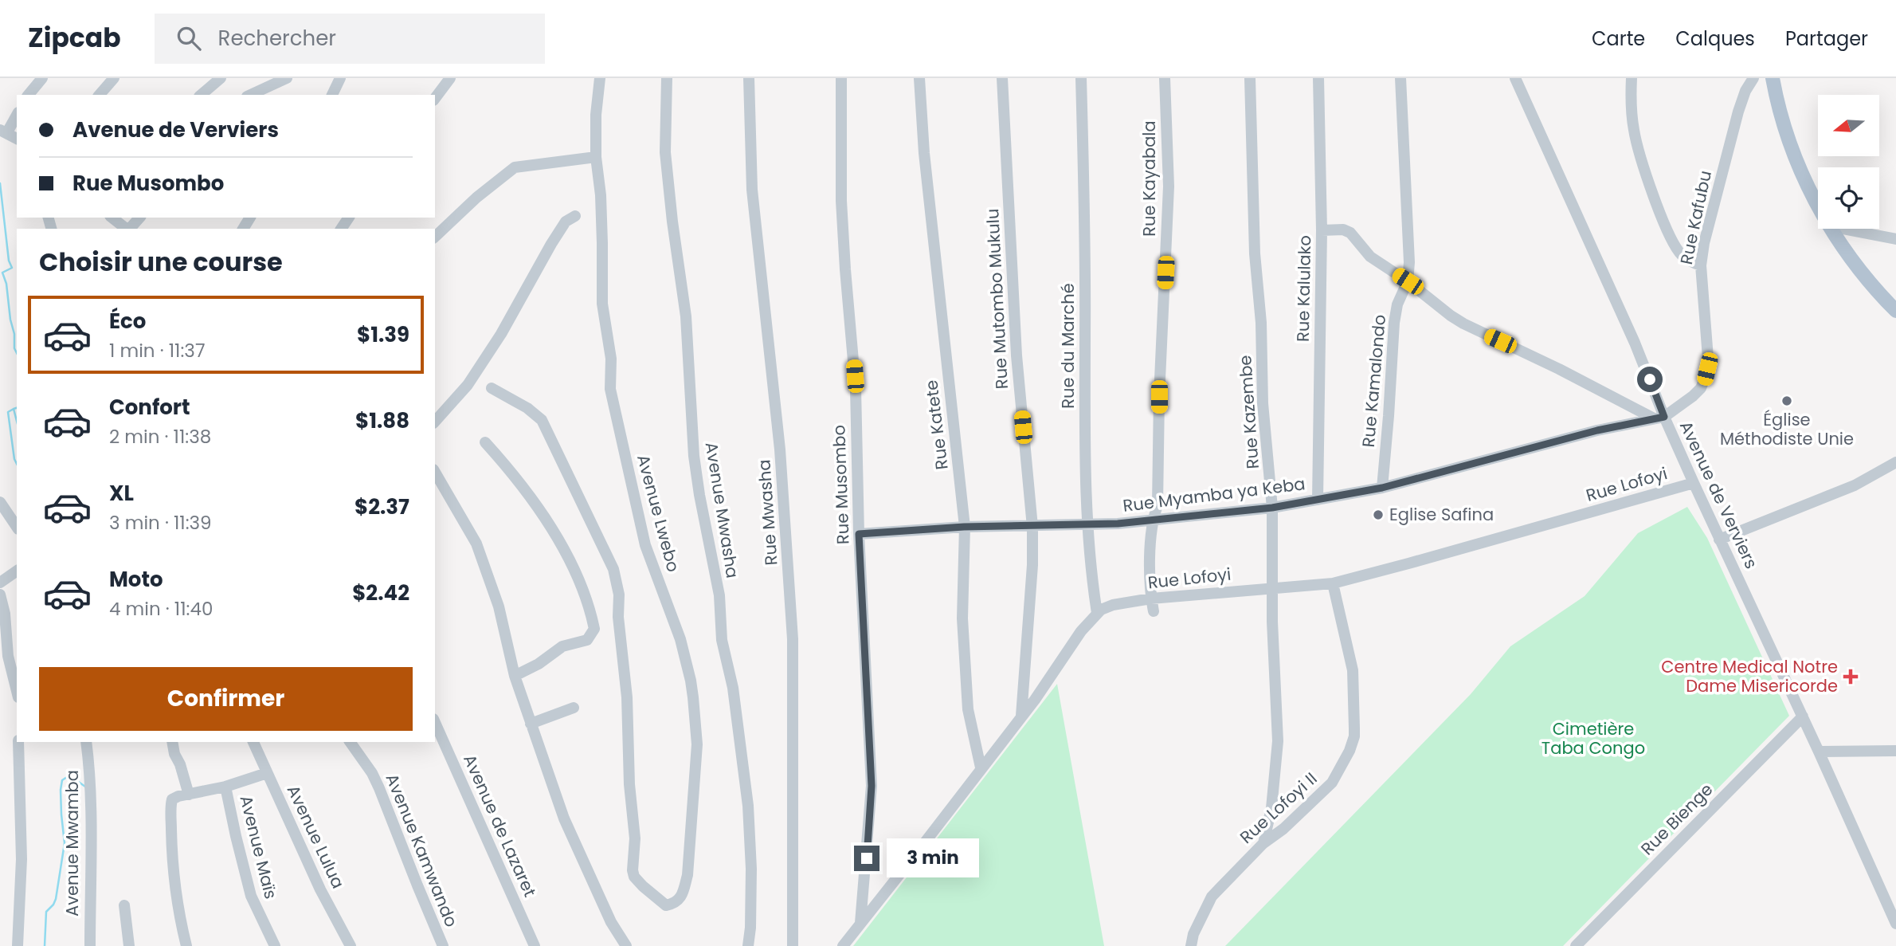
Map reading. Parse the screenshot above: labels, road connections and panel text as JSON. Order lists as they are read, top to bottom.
{
  "streets": {
    "street": [
      "Rue Kayabala",
      "Rue Kafubu",
      "Rue Kalulako",
      "Rue Mutombo Mukulu",
      "Rue du Marché",
      "Rue Kamalondo",
      "Rue Kazembe",
      "Rue Katete",
      "Rue Musombo",
      "Rue Lofoyi",
      "Rue Myamba ya Keba",
      "Avenue de Verviers",
      "Avenue Mwasha",
      "Rue Mwasha",
      "Avenue Lwebo",
      "Rue Lofoyi II",
      "Rue Bienge",
      "Avenue de Lazaret",
      "Avenue Lulua",
      "Avenue Mwamba",
      "Avenue Maïs",
      "Avenue Kamwando"
    ]
  },
  "crossings": [
    ["Rue Kayabala", "Rue Lofoyi"],
    ["Rue Kayabala", "Rue Myamba ya Keba"],
    ["Rue Kafubu", "Rue Myamba ya Keba"],
    ["Rue Kafubu", "Avenue de Verviers"],
    ["Rue Kalulako", "Rue Myamba ya Keba"],
    ["Rue Mutombo Mukulu", "Rue Myamba ya Keba"],
    ["Rue du Marché", "Rue Lofoyi"],
    ["Rue du Marché", "Rue Myamba ya Keba"],
    ["Rue Kamalondo", "Rue Myamba ya Keba"],
    ["Rue Kazembe", "Rue Lofoyi"],
    ["Rue Kazembe", "Rue Myamba ya Keba"],
    ["Rue Kazembe", "Rue Lofoyi II"],
    ["Rue Katete", "Rue Myamba ya Keba"],
    ["Rue Musombo", "Rue Myamba ya Keba"],
    ["Rue Lofoyi", "Avenue de Verviers"],
    ["Rue Lofoyi", "Rue Lofoyi II"],
    ["Rue Myamba ya Keba", "Avenue de Verviers"],
    ["Avenue de Verviers", "Rue Bienge"]
  ],
  "parks": ["Cimetière Taba Congo"],
  "places": {
    "other": ["Église Méthodiste Unie", "Eglise Safina"],
    "health": ["Centre Medical Notre Dame Misericorde"]
  },
  "north": "left",
  "page": {
    "header": "Zipcab",
    "search": "Rechercher",
    "nav": ["Carte", "Calques", "Partager"],
    "banner": ["Avenue de Verviers", "Rue Musombo"],
    "heading": "Choisir une course",
    "list": [
      {
        "name": "Éco",
        "note": "1 min · 11:37",
        "value": "$1.39"
      },
      {
        "name": "Confort",
        "note": "2 min · 11:38",
        "value": "$1.88"
      },
      {
        "name": "XL",
        "note": "3 min · 11:39",
        "value": "$2.37"
      },
      {
        "name": "Moto",
        "note": "4 min · 11:40",
        "value": "$2.42"
      }
    ],
    "buttons": "Confirmer",
    "bubble": "3 min"
  }
}
